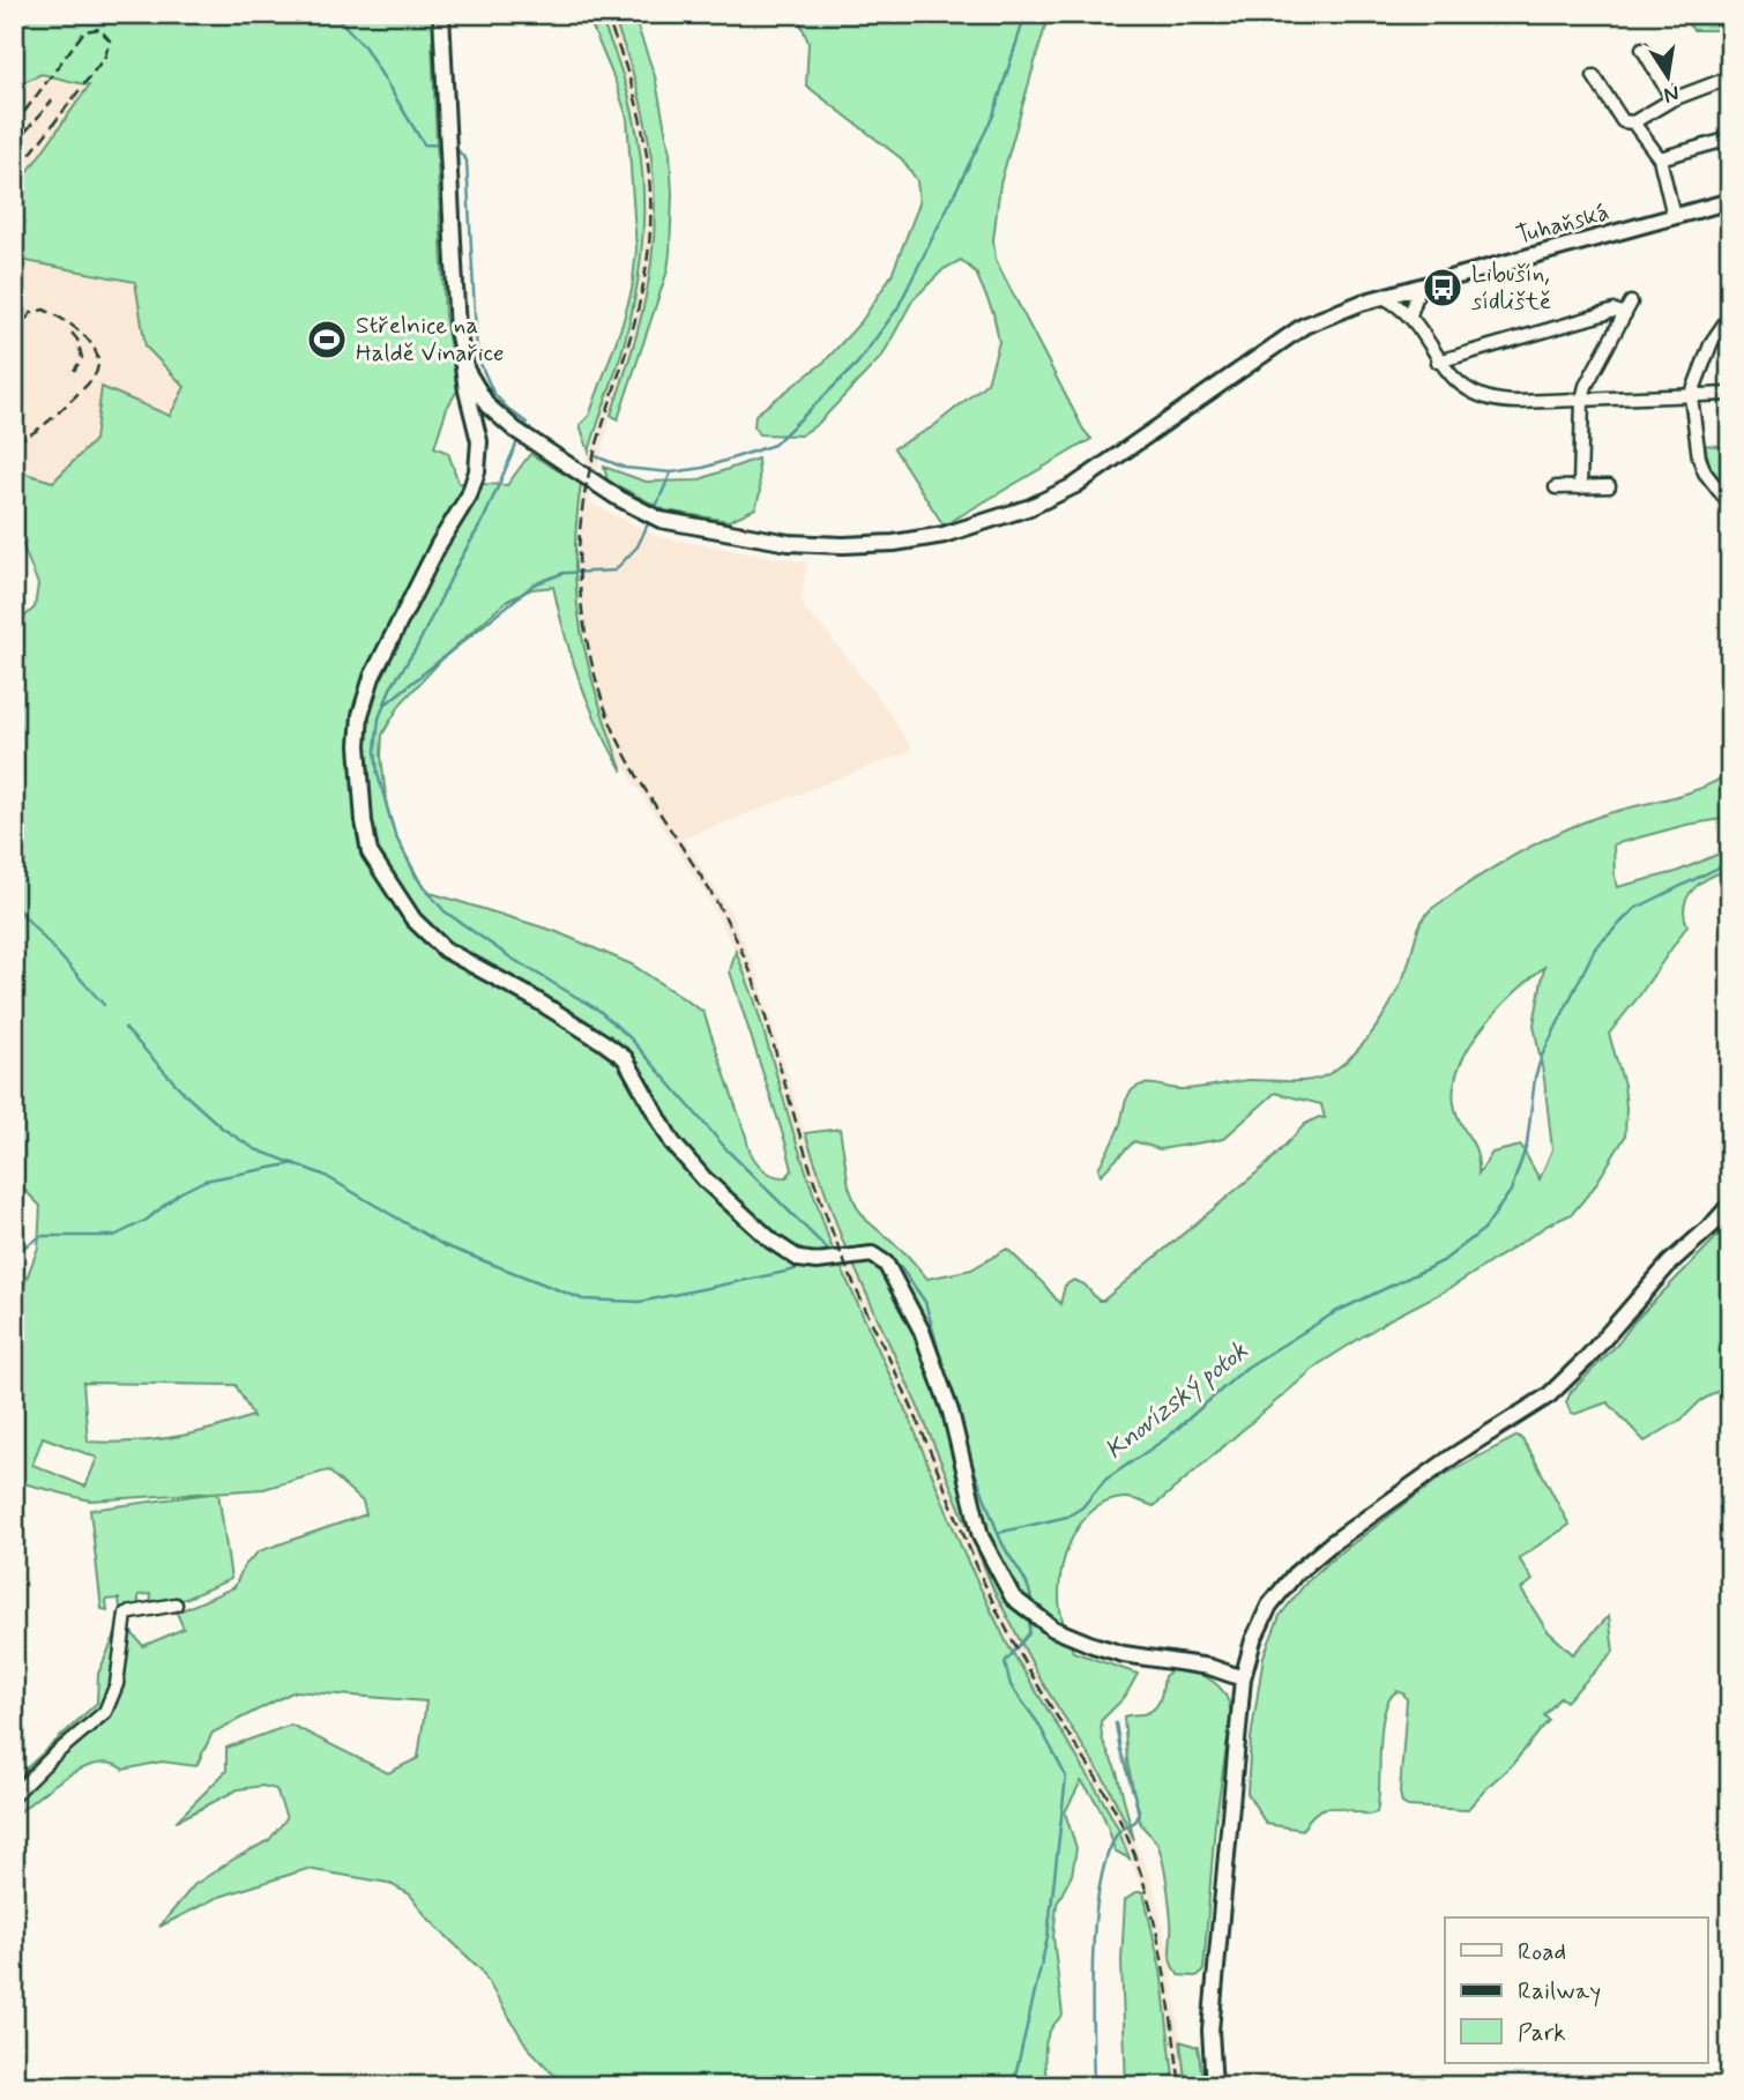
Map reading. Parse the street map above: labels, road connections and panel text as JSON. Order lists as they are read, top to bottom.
{
  "streets": {
    "street": ["Tuhaňská"]
  },
  "water": ["Knovízský potok"],
  "places": {
    "bus stop": ["Libušín, sídliště"],
    "sports": ["Střelnice na Haldě Vinařice"]
  },
  "legend": ["Road", "Railway", "Park"],
  "north": "bottom"
}
